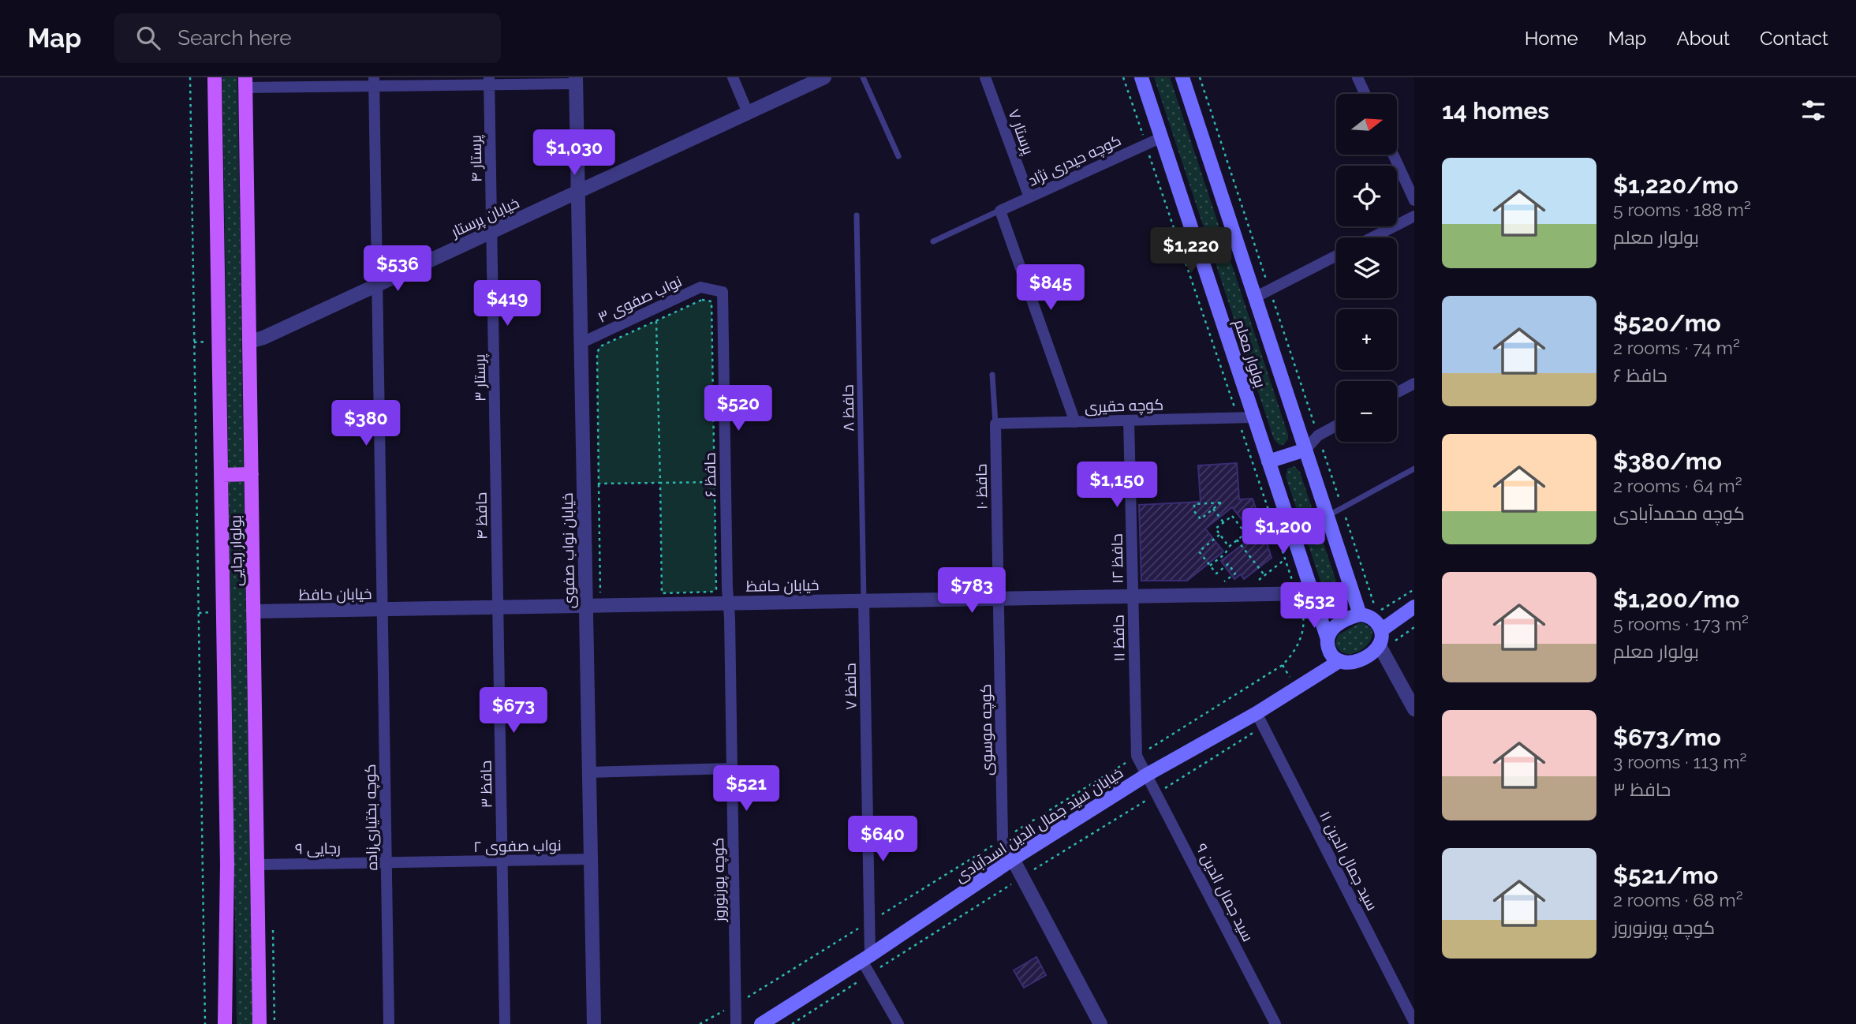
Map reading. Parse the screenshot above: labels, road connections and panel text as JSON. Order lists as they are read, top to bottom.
{
  "streets": {
    "main road": ["بولوار معلم", "بولوار رجایی", "خیابان سید جمال الدین اسدآبادی"],
    "street": [
      "پرستار ۷",
      "پرستار ۴",
      "کوچه حیدری نژاد",
      "خیابان پرستار",
      "نواب صفوی ۳",
      "پرستار ۳",
      "کوچه حقیری",
      "حافظ ۶",
      "حافظ ۱۰",
      "حافظ ۴",
      "خیابان نواب صفوی",
      "حافظ ۱۲",
      "خیابان حافظ",
      "حافظ ۱۱",
      "حافظ ۷",
      "کوچه موسوی",
      "حافظ ۳",
      "کوچه بختیاری‌زاده",
      "نواب صفوی ۲",
      "رجایی ۹",
      "سید جمال الدین ۱۱",
      "کوچه پورنوروز",
      "سید جمال الدین ۹"
    ],
    "lane": ["حافظ ۸"]
  },
  "crossings": [
    ["پرستار ۷", "کوچه حیدری نژاد"],
    ["پرستار ۴", "خیابان پرستار"],
    ["پرستار ۴", "پرستار ۳"],
    ["کوچه حیدری نژاد", "بولوار معلم"],
    ["خیابان پرستار", "پرستار ۳"],
    ["خیابان پرستار", "بولوار رجایی"],
    ["خیابان پرستار", "خیابان نواب صفوی"],
    ["خیابان پرستار", "کوچه بختیاری‌زاده"],
    ["نواب صفوی ۳", "حافظ ۶"],
    ["نواب صفوی ۳", "خیابان نواب صفوی"],
    ["بولوار معلم", "کوچه حقیری"],
    ["بولوار معلم", "خیابان حافظ"],
    ["بولوار معلم", "خیابان سید جمال الدین اسدآبادی"],
    ["پرستار ۳", "حافظ ۴"],
    ["کوچه حقیری", "حافظ ۱۰"],
    ["کوچه حقیری", "حافظ ۱۲"],
    ["حافظ ۸", "خیابان حافظ"],
    ["حافظ ۸", "حافظ ۷"],
    ["حافظ ۶", "خیابان حافظ"],
    ["حافظ ۶", "کوچه پورنوروز"],
    ["حافظ ۱۰", "خیابان حافظ"],
    ["حافظ ۱۰", "کوچه موسوی"],
    ["حافظ ۴", "خیابان حافظ"],
    ["حافظ ۴", "حافظ ۳"],
    ["بولوار رجایی", "خیابان حافظ"],
    ["بولوار رجایی", "رجایی ۹"],
    ["خیابان نواب صفوی", "خیابان حافظ"],
    ["خیابان نواب صفوی", "نواب صفوی ۲"],
    ["حافظ ۱۲", "خیابان حافظ"],
    ["حافظ ۱۲", "حافظ ۱۱"],
    ["خیابان حافظ", "حافظ ۱۱"],
    ["خیابان حافظ", "حافظ ۷"],
    ["خیابان حافظ", "کوچه موسوی"],
    ["خیابان حافظ", "حافظ ۳"],
    ["خیابان حافظ", "کوچه بختیاری‌زاده"],
    ["خیابان حافظ", "کوچه پورنوروز"],
    ["حافظ ۱۱", "خیابان سید جمال الدین اسدآبادی"],
    ["حافظ ۱۱", "سید جمال الدین ۹"],
    ["حافظ ۷", "خیابان سید جمال الدین اسدآبادی"],
    ["کوچه موسوی", "خیابان سید جمال الدین اسدآبادی"],
    ["حافظ ۳", "نواب صفوی ۲"],
    ["کوچه بختیاری‌زاده", "رجایی ۹"],
    ["خیابان سید جمال الدین اسدآبادی", "سید جمال الدین ۱۱"],
    ["خیابان سید جمال الدین اسدآبادی", "سید جمال الدین ۹"],
    ["نواب صفوی ۲", "رجایی ۹"]
  ],
  "north": "right",
  "page": {
    "header": "Map",
    "search": "Search here",
    "nav": [
      "Home",
      "Map",
      "About",
      "Contact"
    ],
    "heading": "14 homes",
    "map_buttons": ["+", "−"],
    "price": [
      "$1,030",
      "$1,220",
      "$536",
      "$845",
      "$419",
      "$520",
      "$380",
      "$1,150",
      "$1,200",
      "$783",
      "$532",
      "$673",
      "$521",
      "$640"
    ],
    "list": [
      {
        "name": "$1,220/mo",
        "note": "5 rooms · 188 m² · بولوار معلم"
      },
      {
        "name": "$520/mo",
        "note": "2 rooms · 74 m² · حافظ ۶"
      },
      {
        "name": "$380/mo",
        "note": "2 rooms · 64 m² · کوچه محمدآبادی"
      },
      {
        "name": "$1,200/mo",
        "note": "5 rooms · 173 m² · بولوار معلم"
      },
      {
        "name": "$673/mo",
        "note": "3 rooms · 113 m² · حافظ ۳"
      },
      {
        "name": "$521/mo",
        "note": "2 rooms · 68 m² · کوچه پورنوروز"
      }
    ]
  }
}
